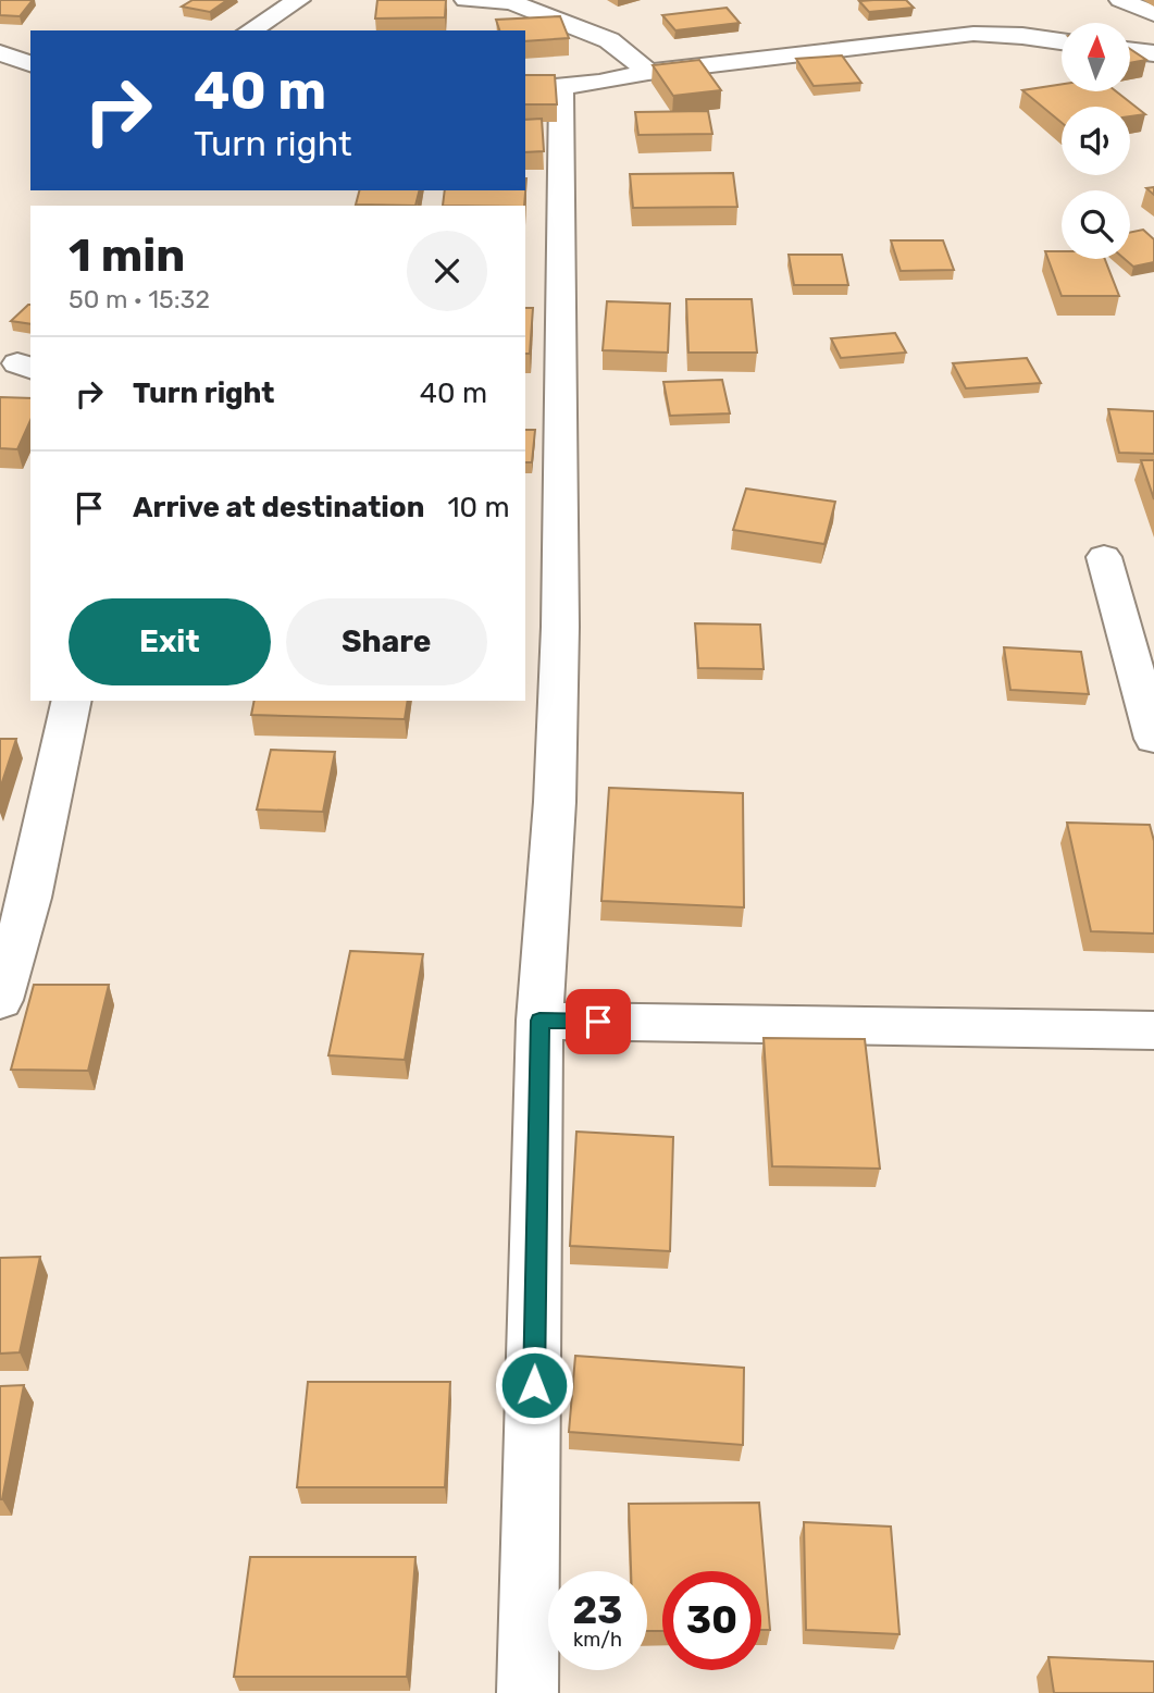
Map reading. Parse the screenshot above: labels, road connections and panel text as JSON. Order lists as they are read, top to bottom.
{
  "north": "top",
  "page": {
    "turn": ["40 m", "Turn right"],
    "heading": ["1 min", "50 m · 15:32"],
    "list": [
      {
        "name": "Turn right",
        "value": "40 m"
      },
      {
        "name": "Arrive at destination",
        "value": "10 m"
      }
    ],
    "buttons": ["Exit", "Share"],
    "speed": "23 km/h",
    "limit": "30"
  }
}
